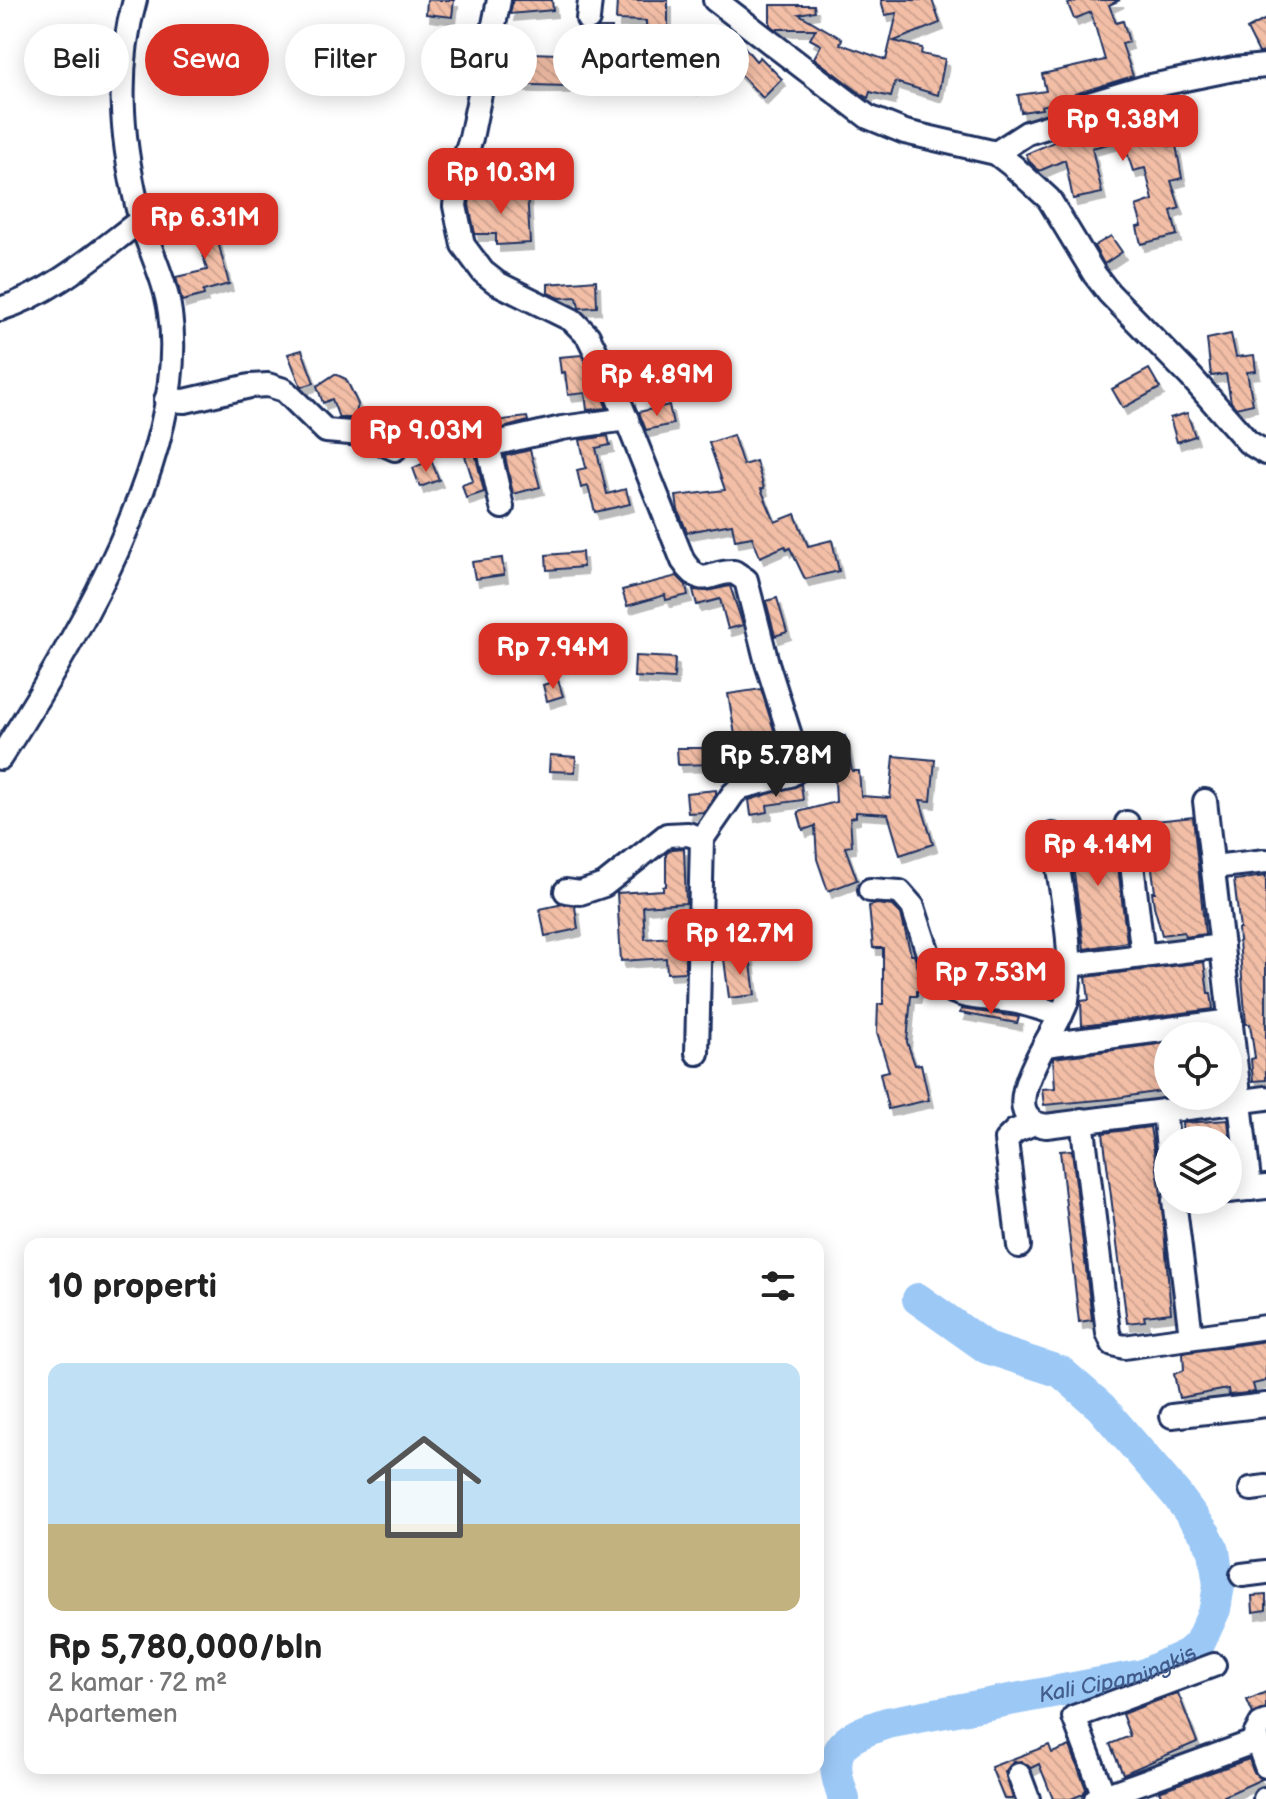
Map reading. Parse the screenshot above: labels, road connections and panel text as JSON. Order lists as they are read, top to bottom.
{
  "water": ["Kali Cipamingkis"],
  "page": {
    "chip": [
      "Beli",
      "Sewa",
      "Filter",
      "Baru",
      "Apartemen"
    ],
    "price": [
      "Rp 9.38M",
      "Rp 10.3M",
      "Rp 6.31M",
      "Rp 4.89M",
      "Rp 9.03M",
      "Rp 7.94M",
      "Rp 5.78M",
      "Rp 4.14M",
      "Rp 12.7M",
      "Rp 7.53M"
    ],
    "heading": "10 properti",
    "list": [
      {
        "name": "Rp 5,780,000/bln",
        "note": "2 kamar · 72 m² · Apartemen"
      }
    ]
  }
}
